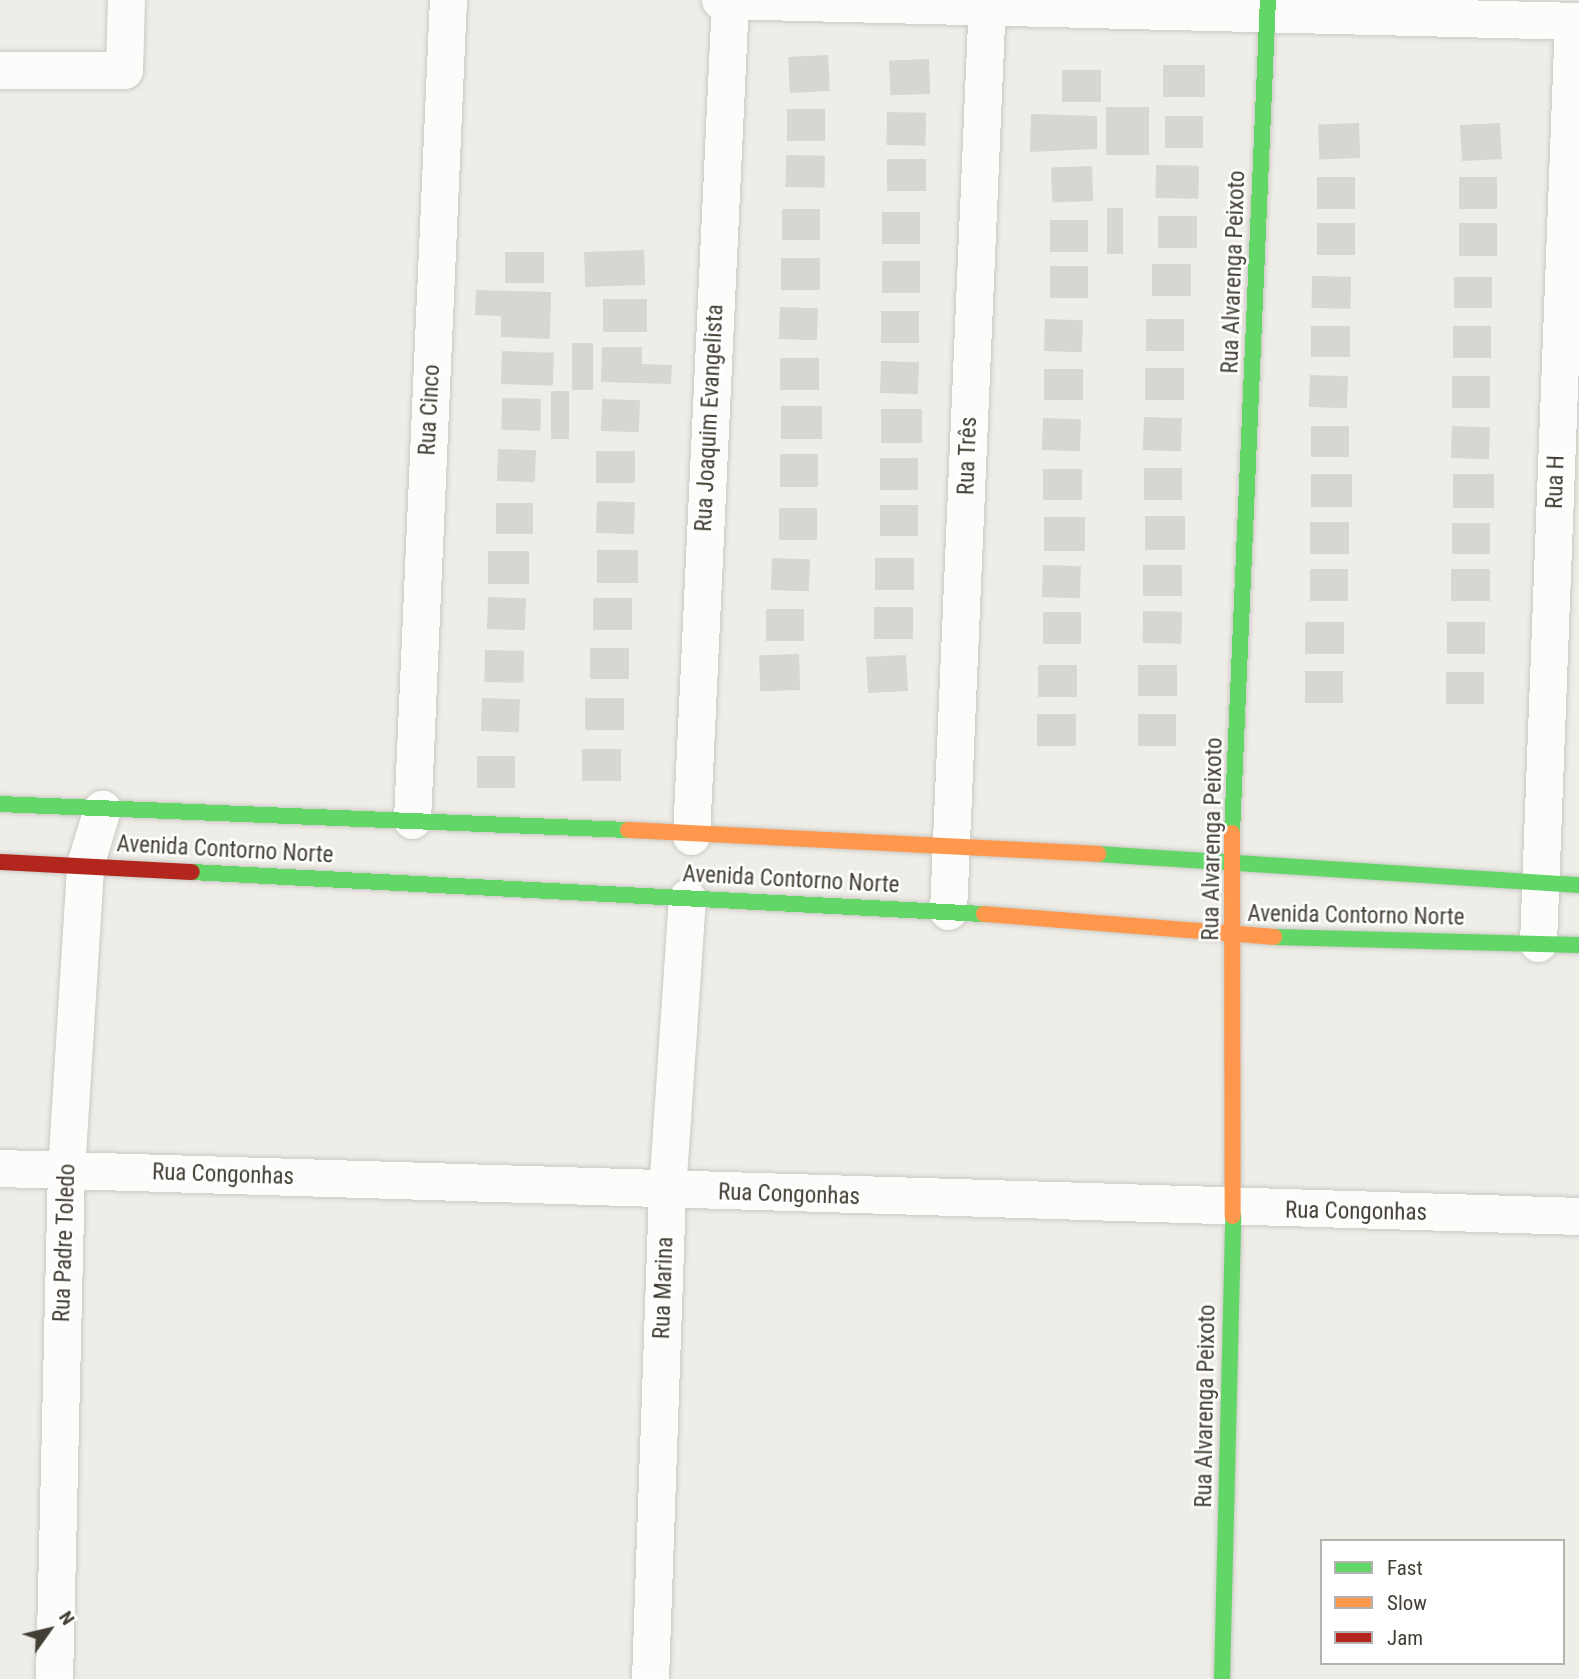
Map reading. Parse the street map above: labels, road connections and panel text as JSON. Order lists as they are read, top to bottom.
{
  "streets": {
    "street": [
      "Rua Alvarenga Peixoto",
      "Rua Cinco",
      "Rua Joaquim Evangelista",
      "Rua Três",
      "Rua H",
      "Avenida Contorno Norte",
      "Rua Congonhas",
      "Rua Padre Toledo",
      "Rua Marina"
    ]
  },
  "crossings": [
    ["Rua Alvarenga Peixoto", "Avenida Contorno Norte"],
    ["Rua Alvarenga Peixoto", "Rua Congonhas"],
    ["Rua Cinco", "Avenida Contorno Norte"],
    ["Rua Joaquim Evangelista", "Avenida Contorno Norte"],
    ["Rua Três", "Avenida Contorno Norte"],
    ["Rua H", "Avenida Contorno Norte"],
    ["Avenida Contorno Norte", "Rua Padre Toledo"],
    ["Avenida Contorno Norte", "Rua Marina"],
    ["Rua Congonhas", "Rua Padre Toledo"],
    ["Rua Congonhas", "Rua Marina"]
  ],
  "legend": ["Fast", "Slow", "Jam"],
  "north": "top right"
}
